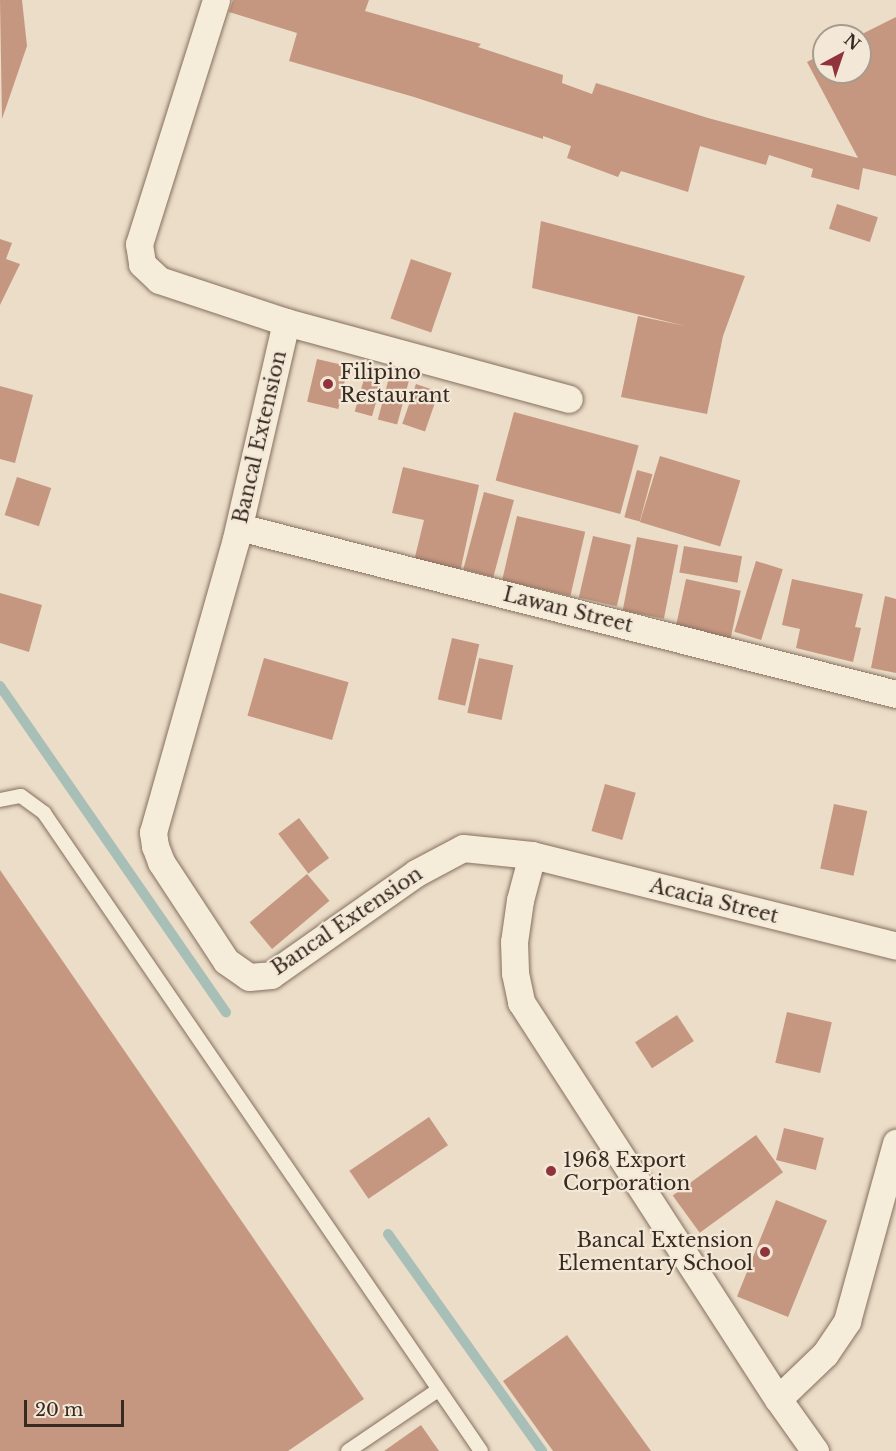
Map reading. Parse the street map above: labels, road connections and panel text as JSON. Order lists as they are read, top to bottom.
{
  "streets": {
    "street": ["Bancal Extension", "Lawan Street", "Acacia Street"]
  },
  "crossings": [
    ["Bancal Extension", "Lawan Street"],
    ["Bancal Extension", "Acacia Street"]
  ],
  "places": ["Filipino Restaurant", "1968 Export Corporation", "Bancal Extension Elementary School"],
  "scale_bar": "20 m",
  "north": "top right"
}
